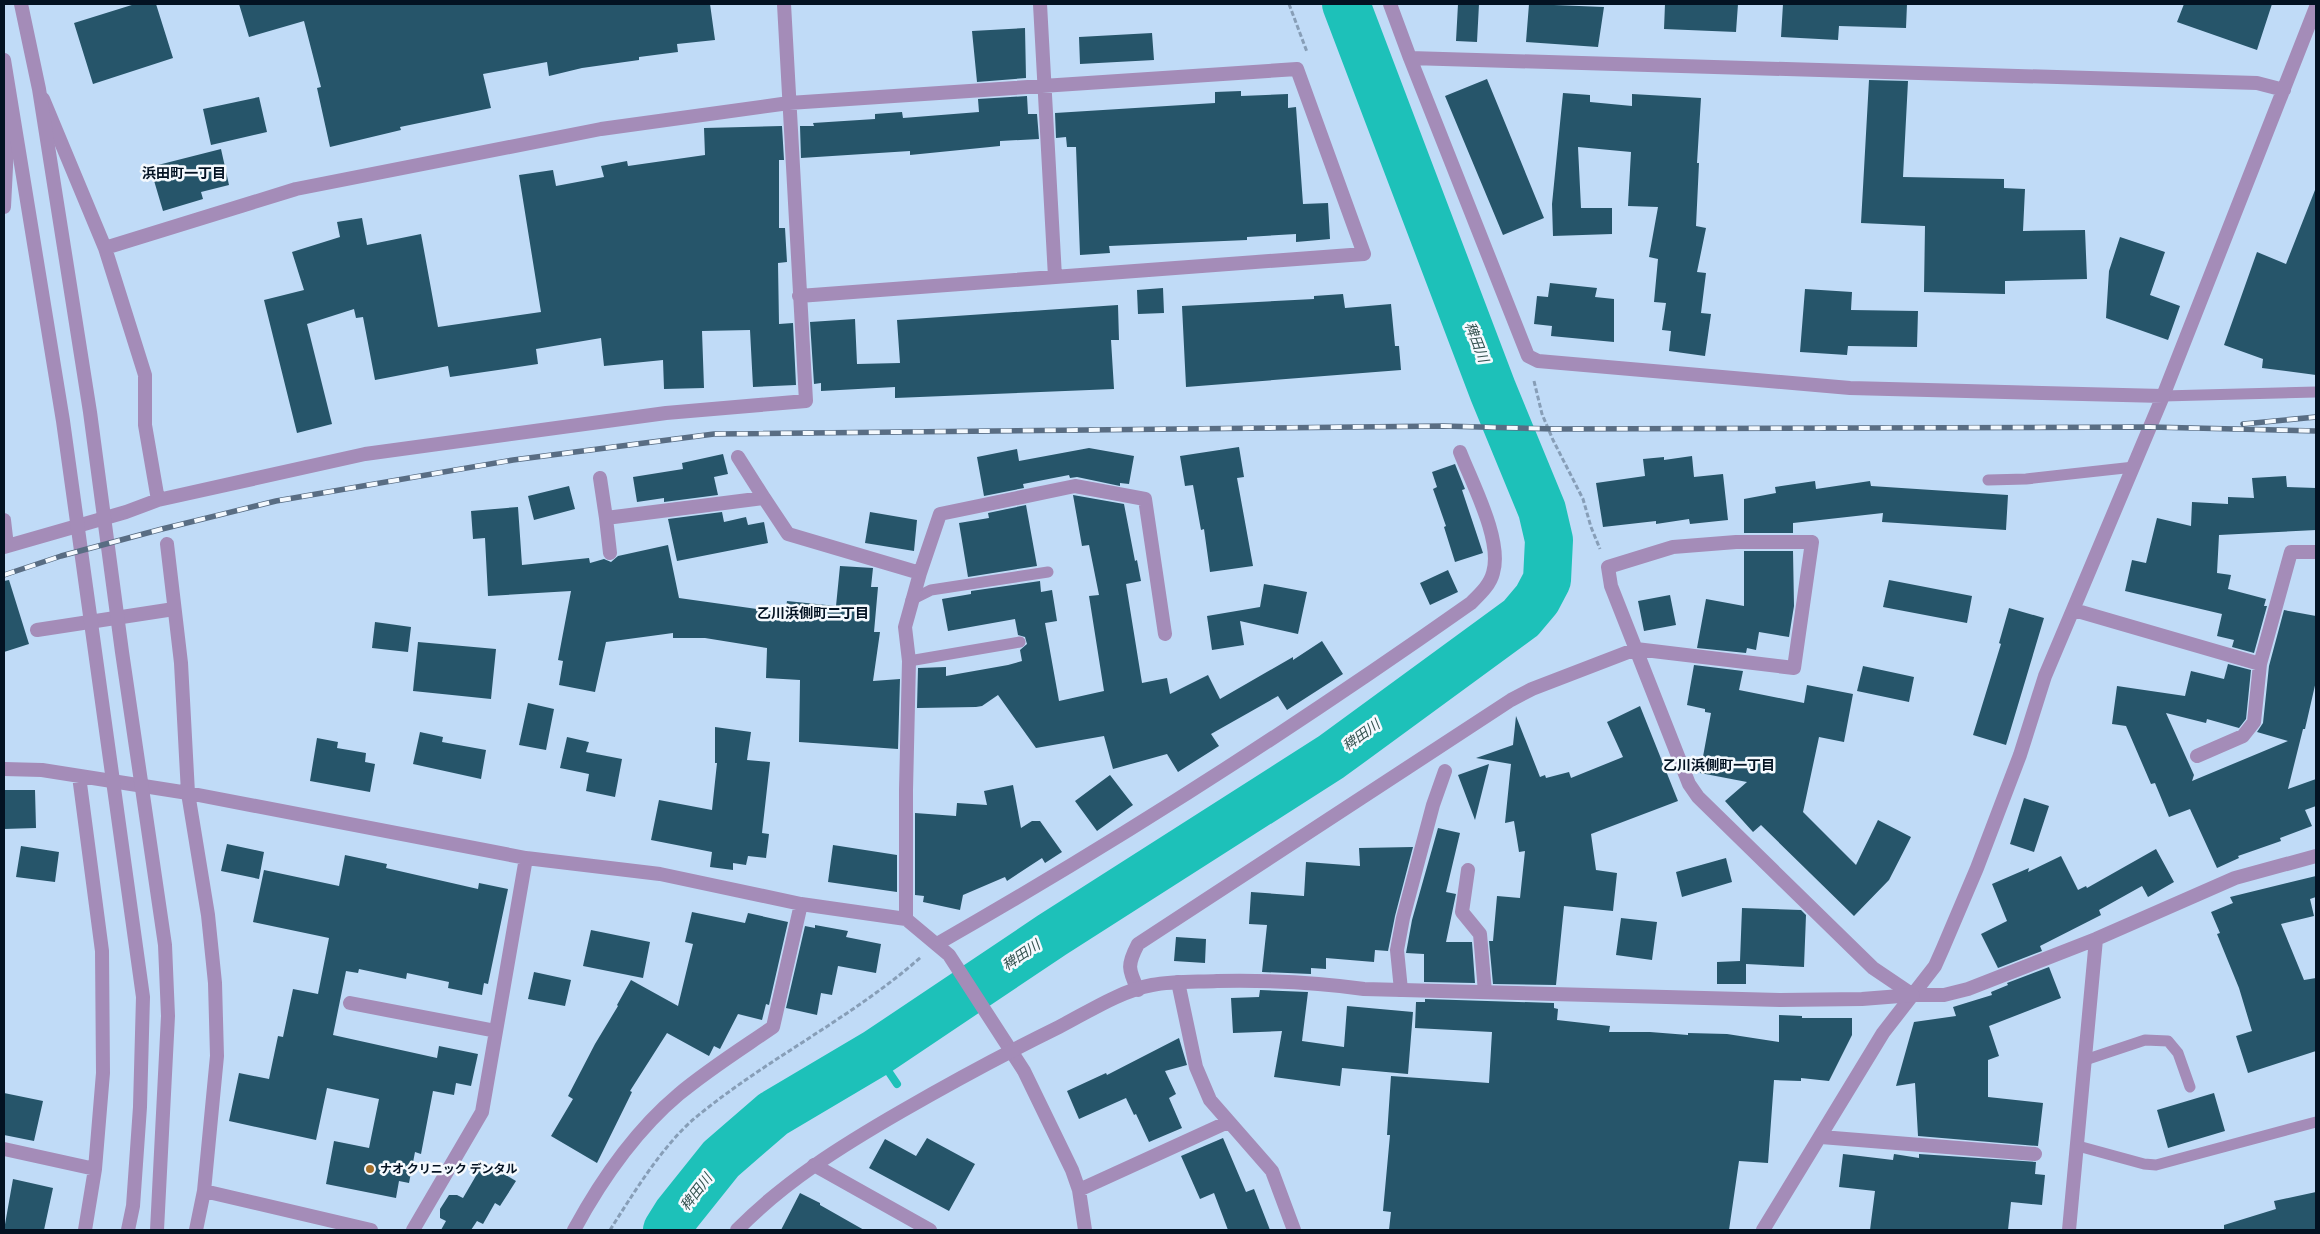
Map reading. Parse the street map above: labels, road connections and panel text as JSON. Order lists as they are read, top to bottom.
{
  "districts": ["浜田町一丁目", "乙川浜側町二丁目", "乙川浜側町一丁目"],
  "water": ["稗田川"],
  "places": ["ナオ クリニック デンタル"]
}
